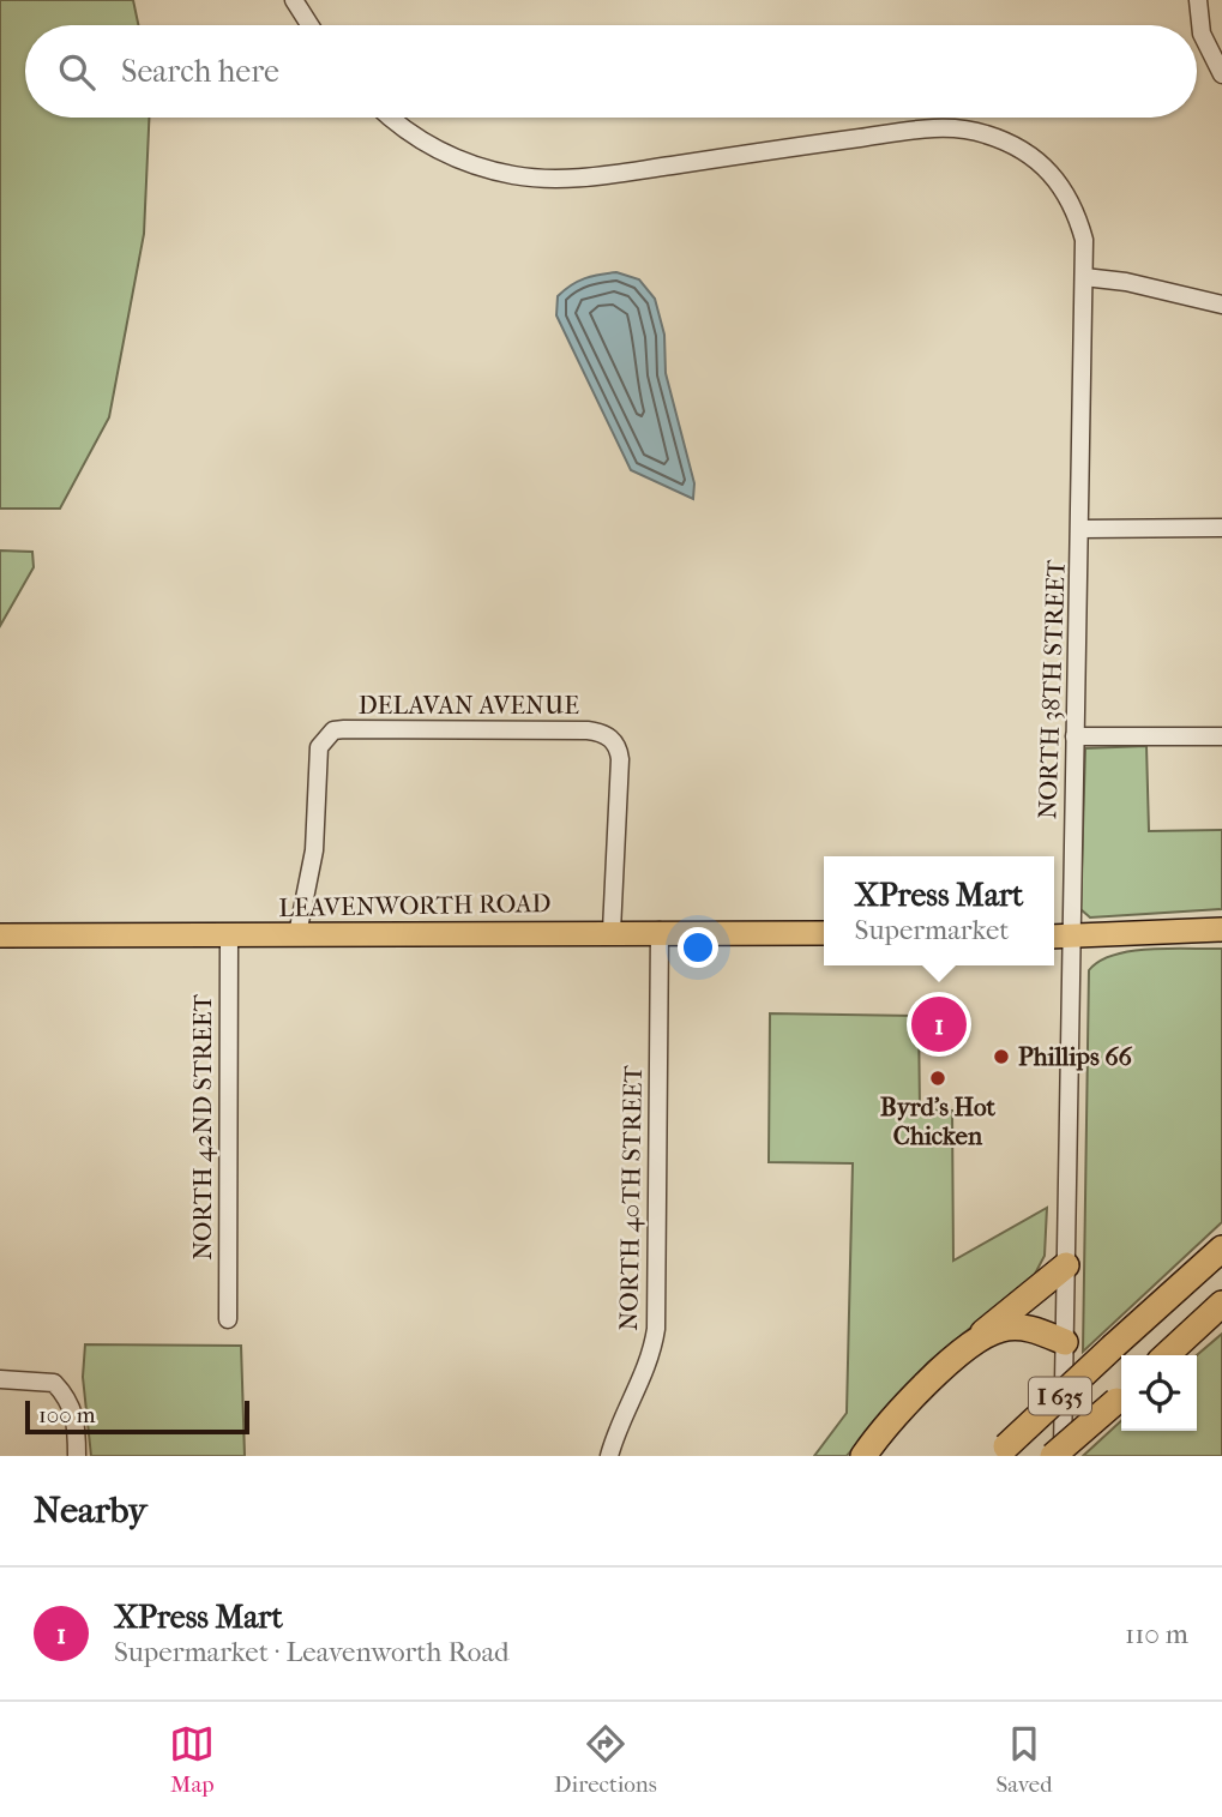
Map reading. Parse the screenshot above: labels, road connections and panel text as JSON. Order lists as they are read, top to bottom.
{
  "streets": {
    "highway": ["I 635"],
    "main road": ["LEAVENWORTH ROAD"],
    "street": [
      "NORTH 38TH STREET",
      "DELAVAN AVENUE",
      "NORTH 42ND STREET",
      "NORTH 40TH STREET"
    ]
  },
  "crossings": [
    ["DELAVAN AVENUE", "LEAVENWORTH ROAD"],
    ["LEAVENWORTH ROAD", "NORTH 42ND STREET"],
    ["LEAVENWORTH ROAD", "NORTH 40TH STREET"]
  ],
  "places": ["Phillips 66", "Byrd's Hot Chicken"],
  "scale_bar": "100 m",
  "page": {
    "search": "Search here",
    "popup": ["XPress Mart", "Supermarket"],
    "pins": "1",
    "scale": "100 m",
    "heading": "Nearby",
    "list": [
      {
        "mark": "1",
        "name": "XPress Mart",
        "note": "Supermarket · Leavenworth Road",
        "value": "110 m"
      }
    ],
    "nav": ["Map", "Directions", "Saved"]
  }
}
